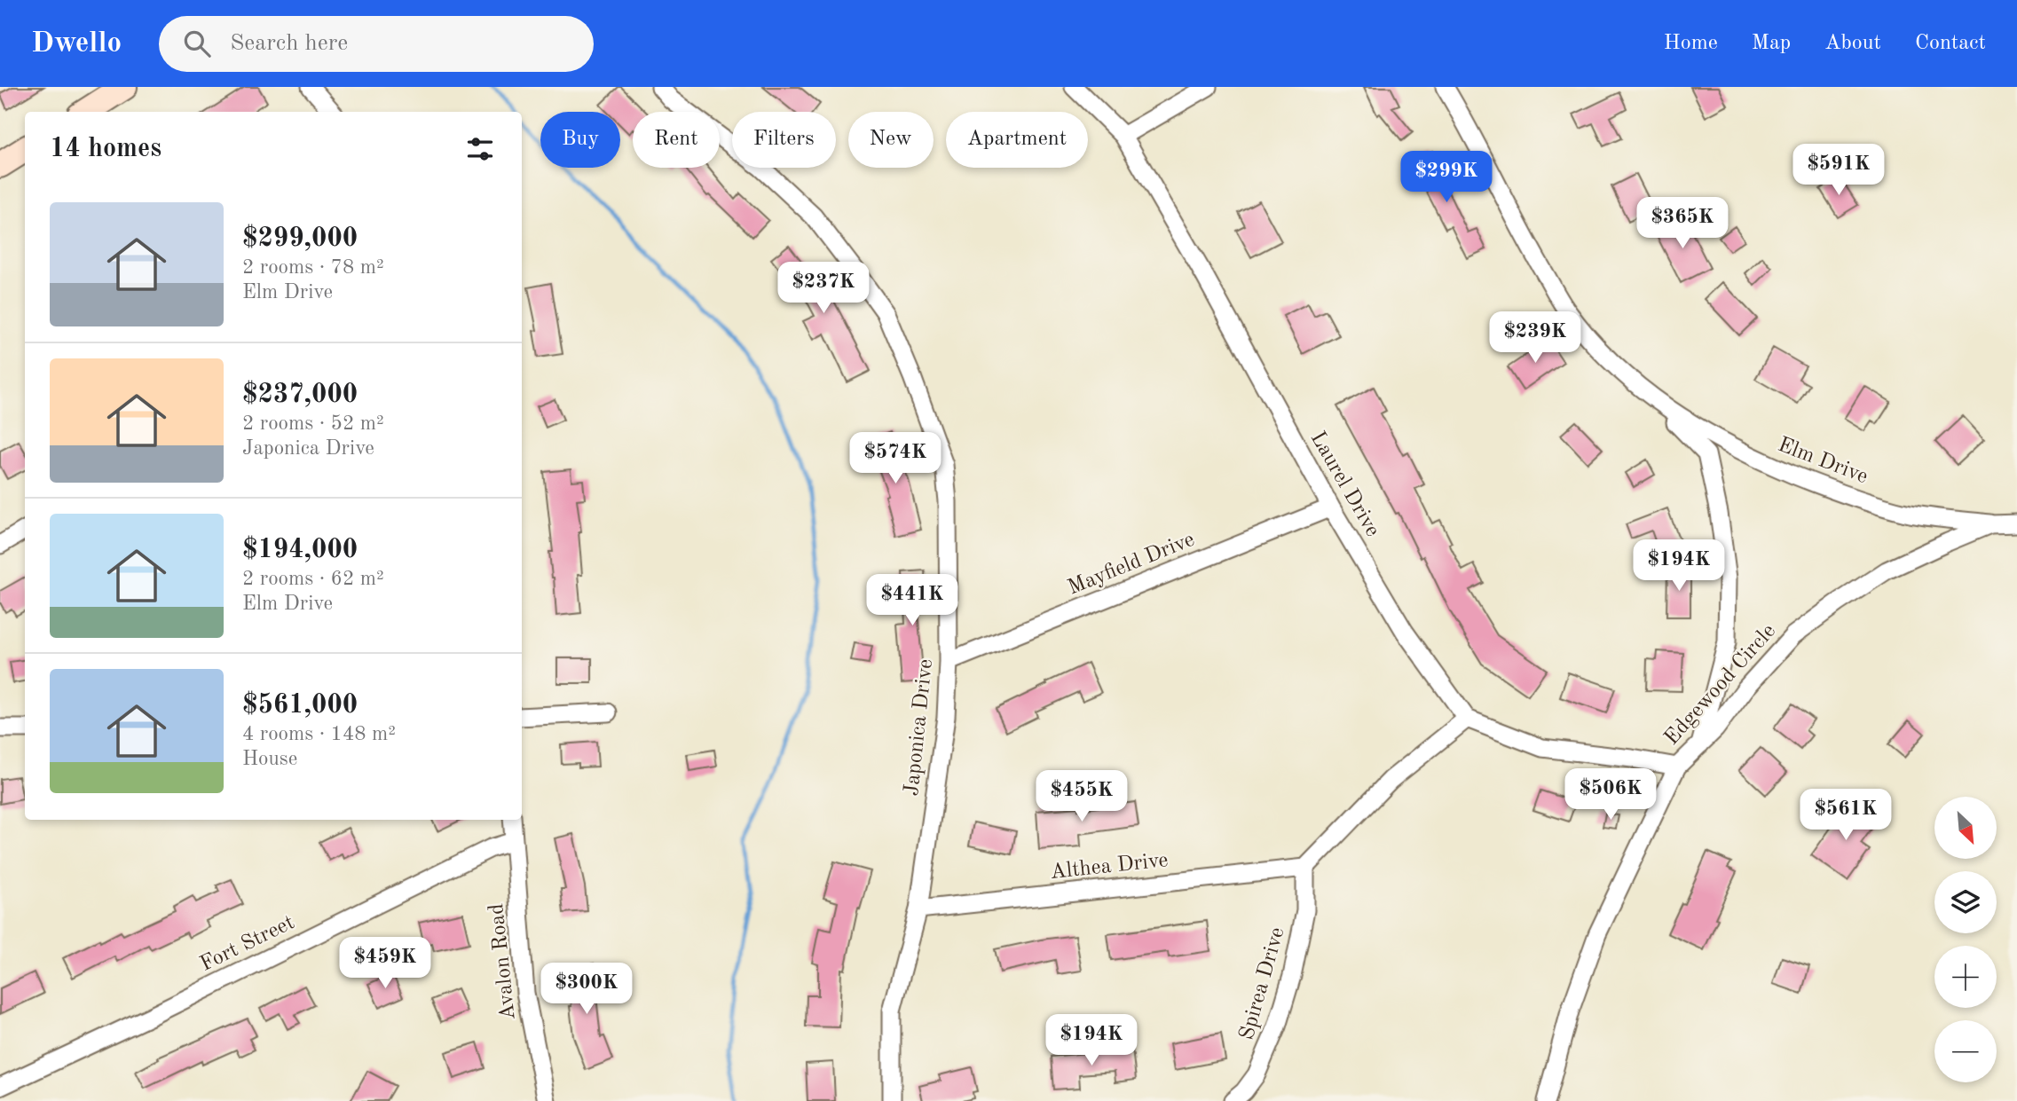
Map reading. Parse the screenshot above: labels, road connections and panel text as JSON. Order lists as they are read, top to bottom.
{
  "streets": {
    "street": [
      "Elm Drive",
      "Laurel Drive",
      "Mayfield Drive",
      "Edgewood Circle",
      "Japonica Drive",
      "Althea Drive",
      "Fort Street",
      "Avalon Road",
      "Spirea Drive"
    ]
  },
  "crossings": [
    ["Elm Drive", "Edgewood Circle"],
    ["Laurel Drive", "Mayfield Drive"],
    ["Mayfield Drive", "Japonica Drive"],
    ["Japonica Drive", "Althea Drive"],
    ["Althea Drive", "Spirea Drive"],
    ["Fort Street", "Avalon Road"]
  ],
  "north": "bottom right",
  "page": {
    "header": "Dwello",
    "search": "Search here",
    "nav": [
      "Home",
      "Map",
      "About",
      "Contact"
    ],
    "chip": [
      "Buy",
      "Rent",
      "Filters",
      "New",
      "Apartment"
    ],
    "heading": "14 homes",
    "price": [
      "$591K",
      "$299K",
      "$365K",
      "$237K",
      "$239K",
      "$574K",
      "$194K",
      "$441K",
      "$506K",
      "$455K",
      "$561K",
      "$459K",
      "$300K",
      "$194K"
    ],
    "list": [
      {
        "name": "$299,000",
        "note": "2 rooms · 78 m² · Elm Drive"
      },
      {
        "name": "$237,000",
        "note": "2 rooms · 52 m² · Japonica Drive"
      },
      {
        "name": "$194,000",
        "note": "2 rooms · 62 m² · Elm Drive"
      },
      {
        "name": "$561,000",
        "note": "4 rooms · 148 m² · House"
      }
    ],
    "map_buttons": ["+", "−"]
  }
}
